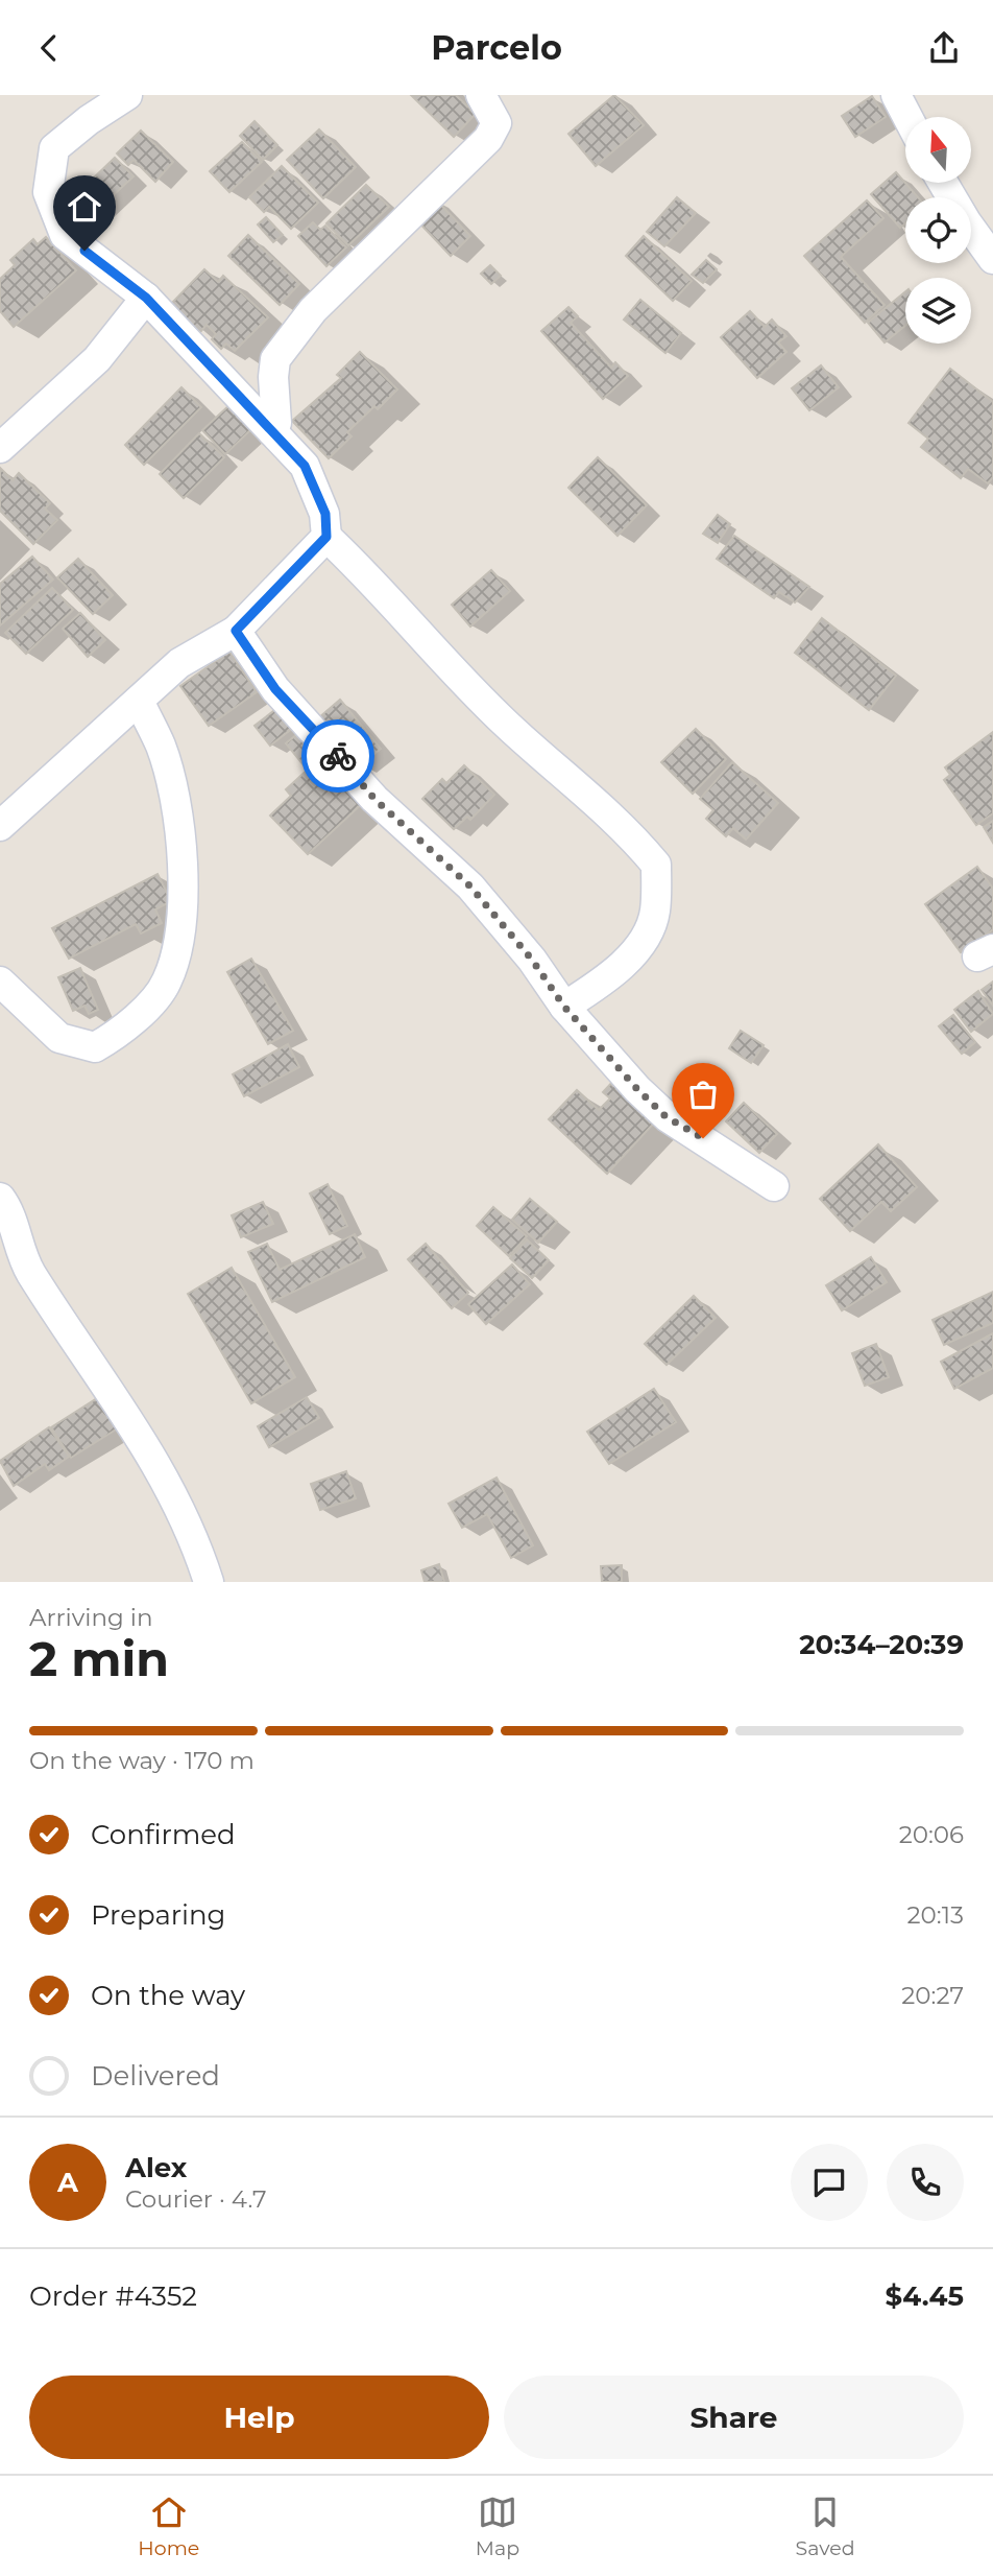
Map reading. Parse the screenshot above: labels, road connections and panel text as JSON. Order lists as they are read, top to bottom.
{
  "north": "top",
  "page": {
    "header": "Parcelo",
    "heading": ["2 min", "Arriving in", "20:34–20:39"],
    "panel": [
      "Alex",
      "Courier · 4.7",
      "Order #4352",
      "$4.45"
    ],
    "bar": "On the way · 170 m",
    "list": [
      ["Confirmed", "20:06"],
      ["Preparing", "20:13"],
      ["On the way", "20:27"],
      "Delivered"
    ],
    "round": "A",
    "buttons": ["Help", "Share"],
    "tabs": ["Home", "Map", "Saved"]
  }
}
